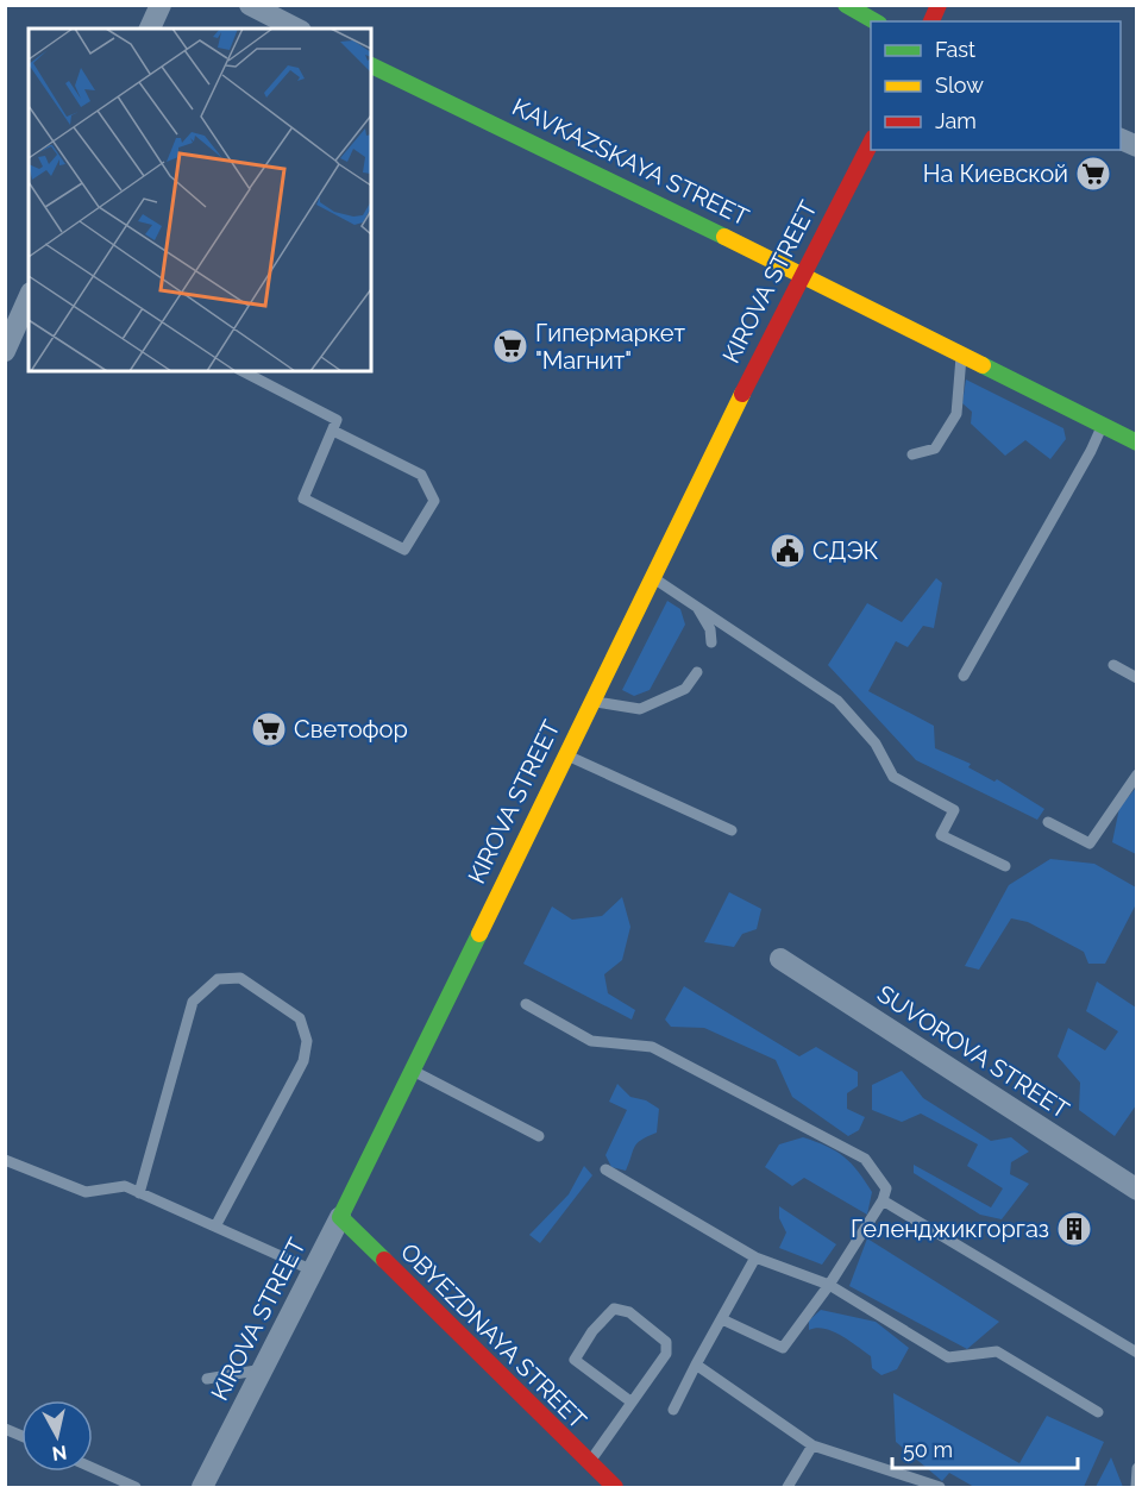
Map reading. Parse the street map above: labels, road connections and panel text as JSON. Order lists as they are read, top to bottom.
{
  "streets": {
    "main road": ["KAVKAZSKAYA STREET", "KIROVA STREET", "OBYEZDNAYA STREET"],
    "street": ["SUVOROVA STREET"]
  },
  "crossings": [
    ["KAVKAZSKAYA STREET", "KIROVA STREET"],
    ["KIROVA STREET", "OBYEZDNAYA STREET"]
  ],
  "places": {
    "supermarket": ["На Киевской", "Гипермаркет \"Магнит\"", "Светофор"],
    "public building": ["СДЭК"],
    "building": ["Геленджикгоргаз"]
  },
  "legend": ["Fast", "Slow", "Jam"],
  "scale_bar": "50 m",
  "north": "bottom"
}
